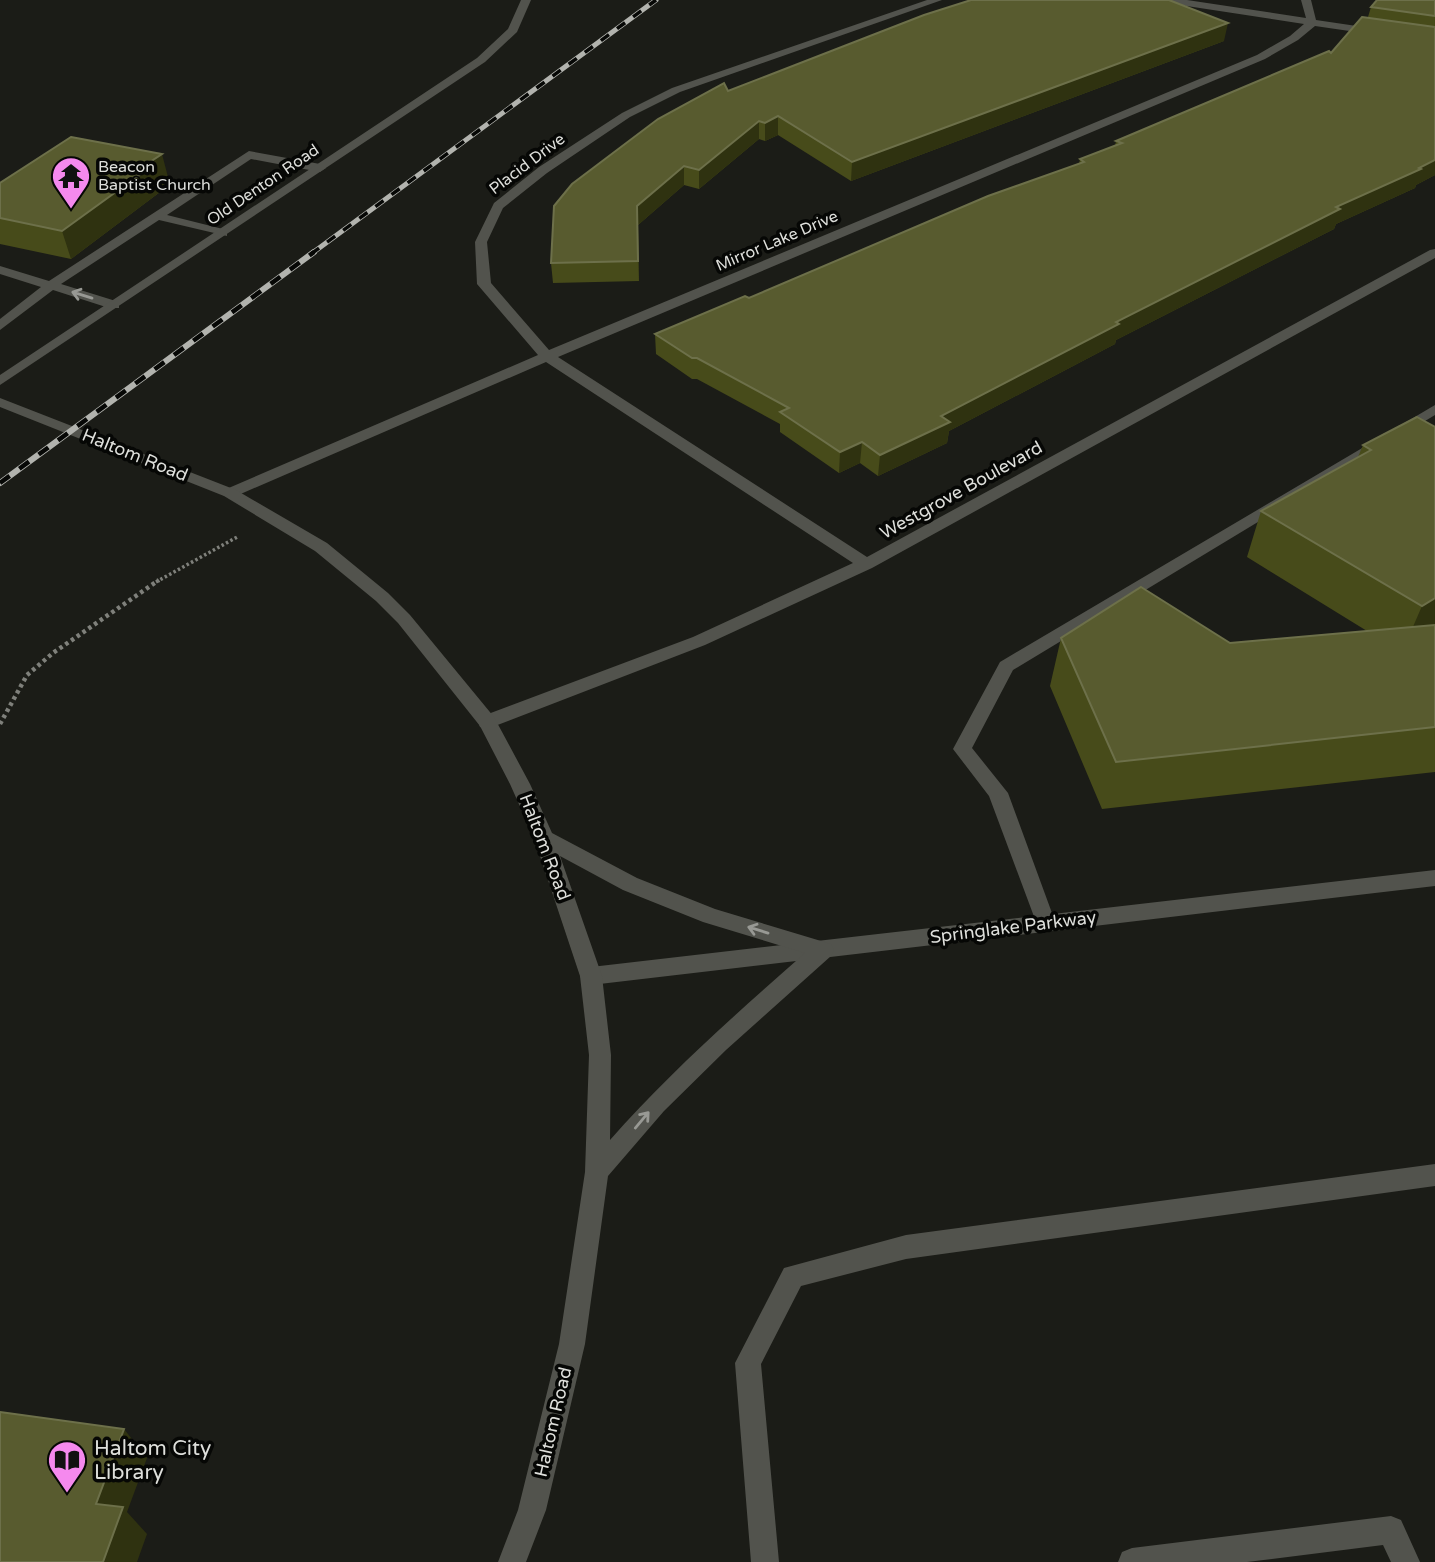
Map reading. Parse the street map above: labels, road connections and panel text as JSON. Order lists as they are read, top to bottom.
{
  "streets": {
    "street": [
      "Placid Drive",
      "Old Denton Road",
      "Mirror Lake Drive",
      "Haltom Road",
      "Westgrove Boulevard",
      "Springlake Parkway"
    ]
  },
  "crossings": [
    ["Placid Drive", "Mirror Lake Drive"],
    ["Placid Drive", "Westgrove Boulevard"],
    ["Mirror Lake Drive", "Haltom Road"],
    ["Haltom Road", "Westgrove Boulevard"],
    ["Haltom Road", "Springlake Parkway"]
  ],
  "places": {
    "temple": ["Beacon Baptist Church"],
    "library": ["Haltom City Library"]
  }
}
